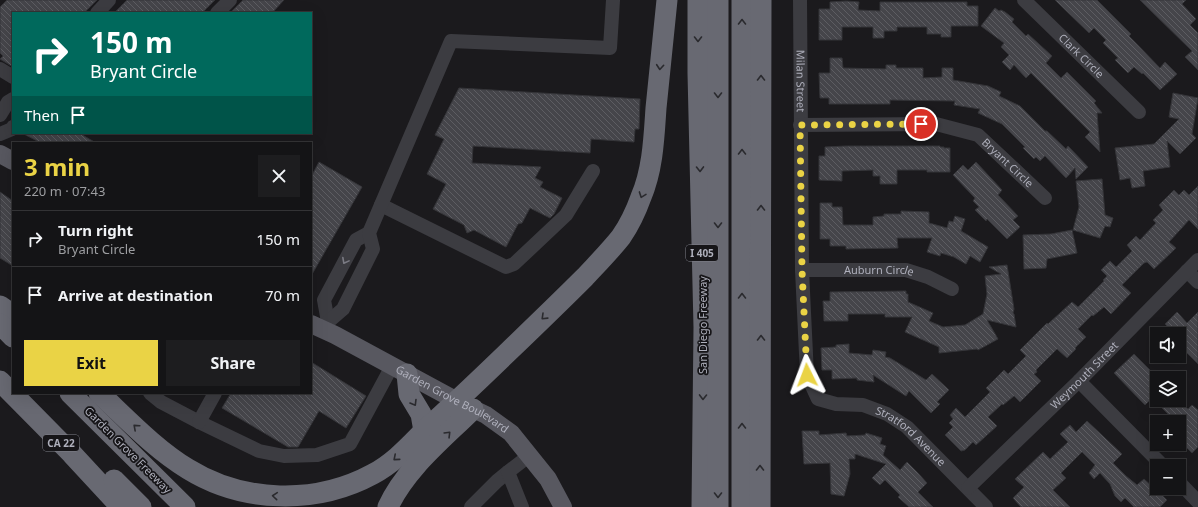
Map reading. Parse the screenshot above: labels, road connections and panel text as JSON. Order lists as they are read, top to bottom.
{
  "streets": {
    "highway": [
      "I 405",
      "San Diego Freeway",
      "CA 22",
      "Garden Grove Freeway"
    ],
    "main road": ["Garden Grove Boulevard"],
    "street": [
      "Clark Circle",
      "Milan Street",
      "Bryant Circle",
      "Auburn Circle",
      "Weymouth Street",
      "Stratford Avenue"
    ]
  },
  "crossings": [
    ["Milan Street", "Bryant Circle"],
    ["Milan Street", "Auburn Circle"],
    ["Milan Street", "Stratford Avenue"],
    ["Weymouth Street", "Stratford Avenue"]
  ],
  "page": {
    "turn": ["150 m", "Bryant Circle"],
    "then": "Then",
    "heading": ["3 min", "220 m · 07:43"],
    "list": [
      {
        "name": "Turn right",
        "note": "Bryant Circle",
        "value": "150 m"
      },
      {
        "name": "Arrive at destination",
        "value": "70 m"
      }
    ],
    "map_buttons": ["+", "−"],
    "buttons": ["Exit", "Share"]
  }
}
